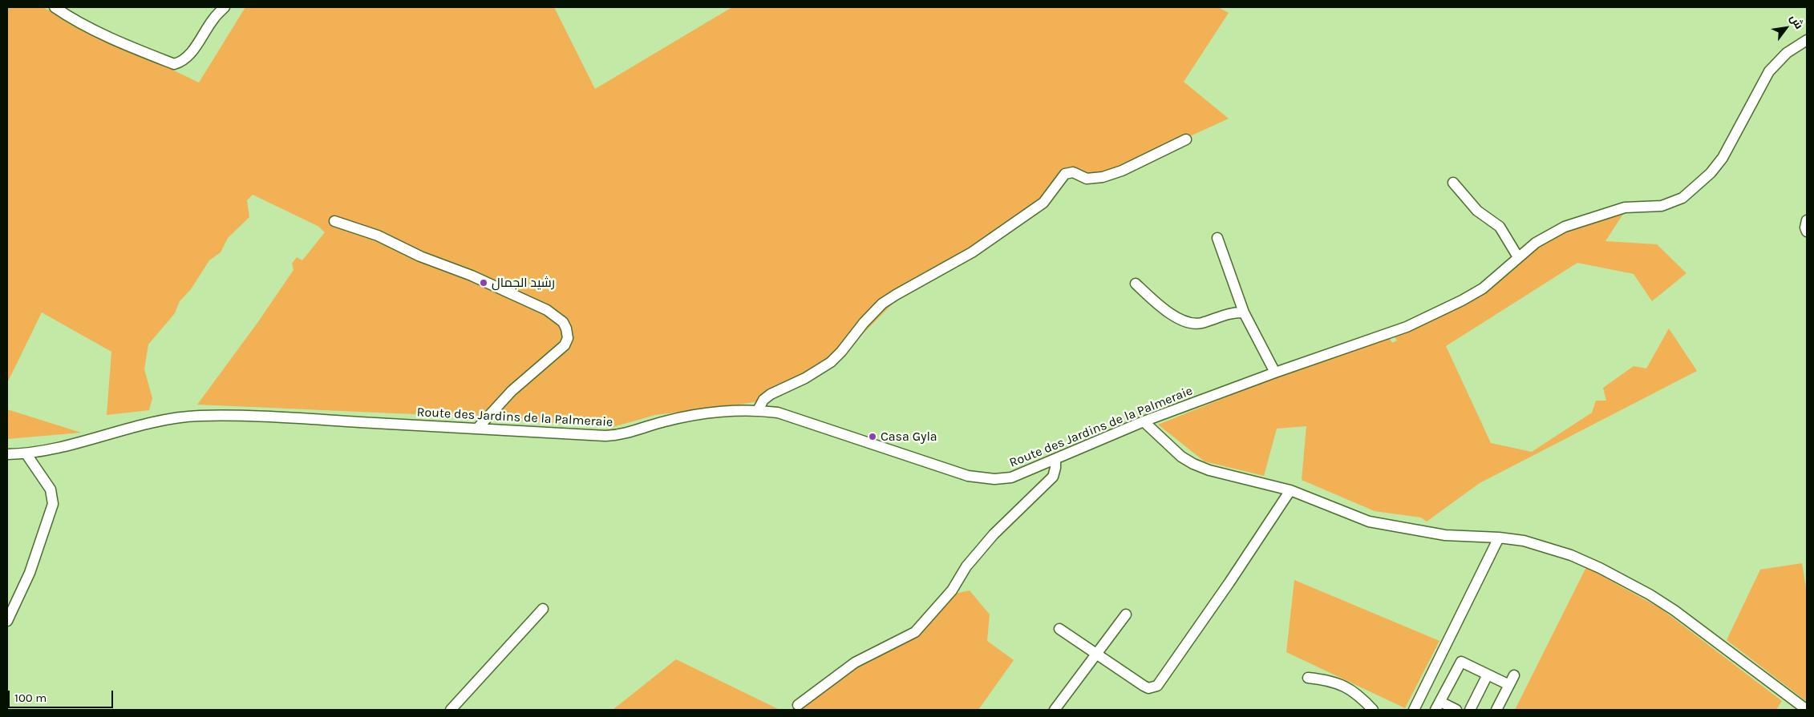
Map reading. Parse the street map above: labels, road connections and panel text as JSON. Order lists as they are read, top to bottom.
{
  "streets": {
    "street": ["Route des Jardins de la Palmeraie"]
  },
  "places": ["رشيد الجمال", "Casa Gyla"],
  "scale_bar": "100 m",
  "north": "top right"
}
